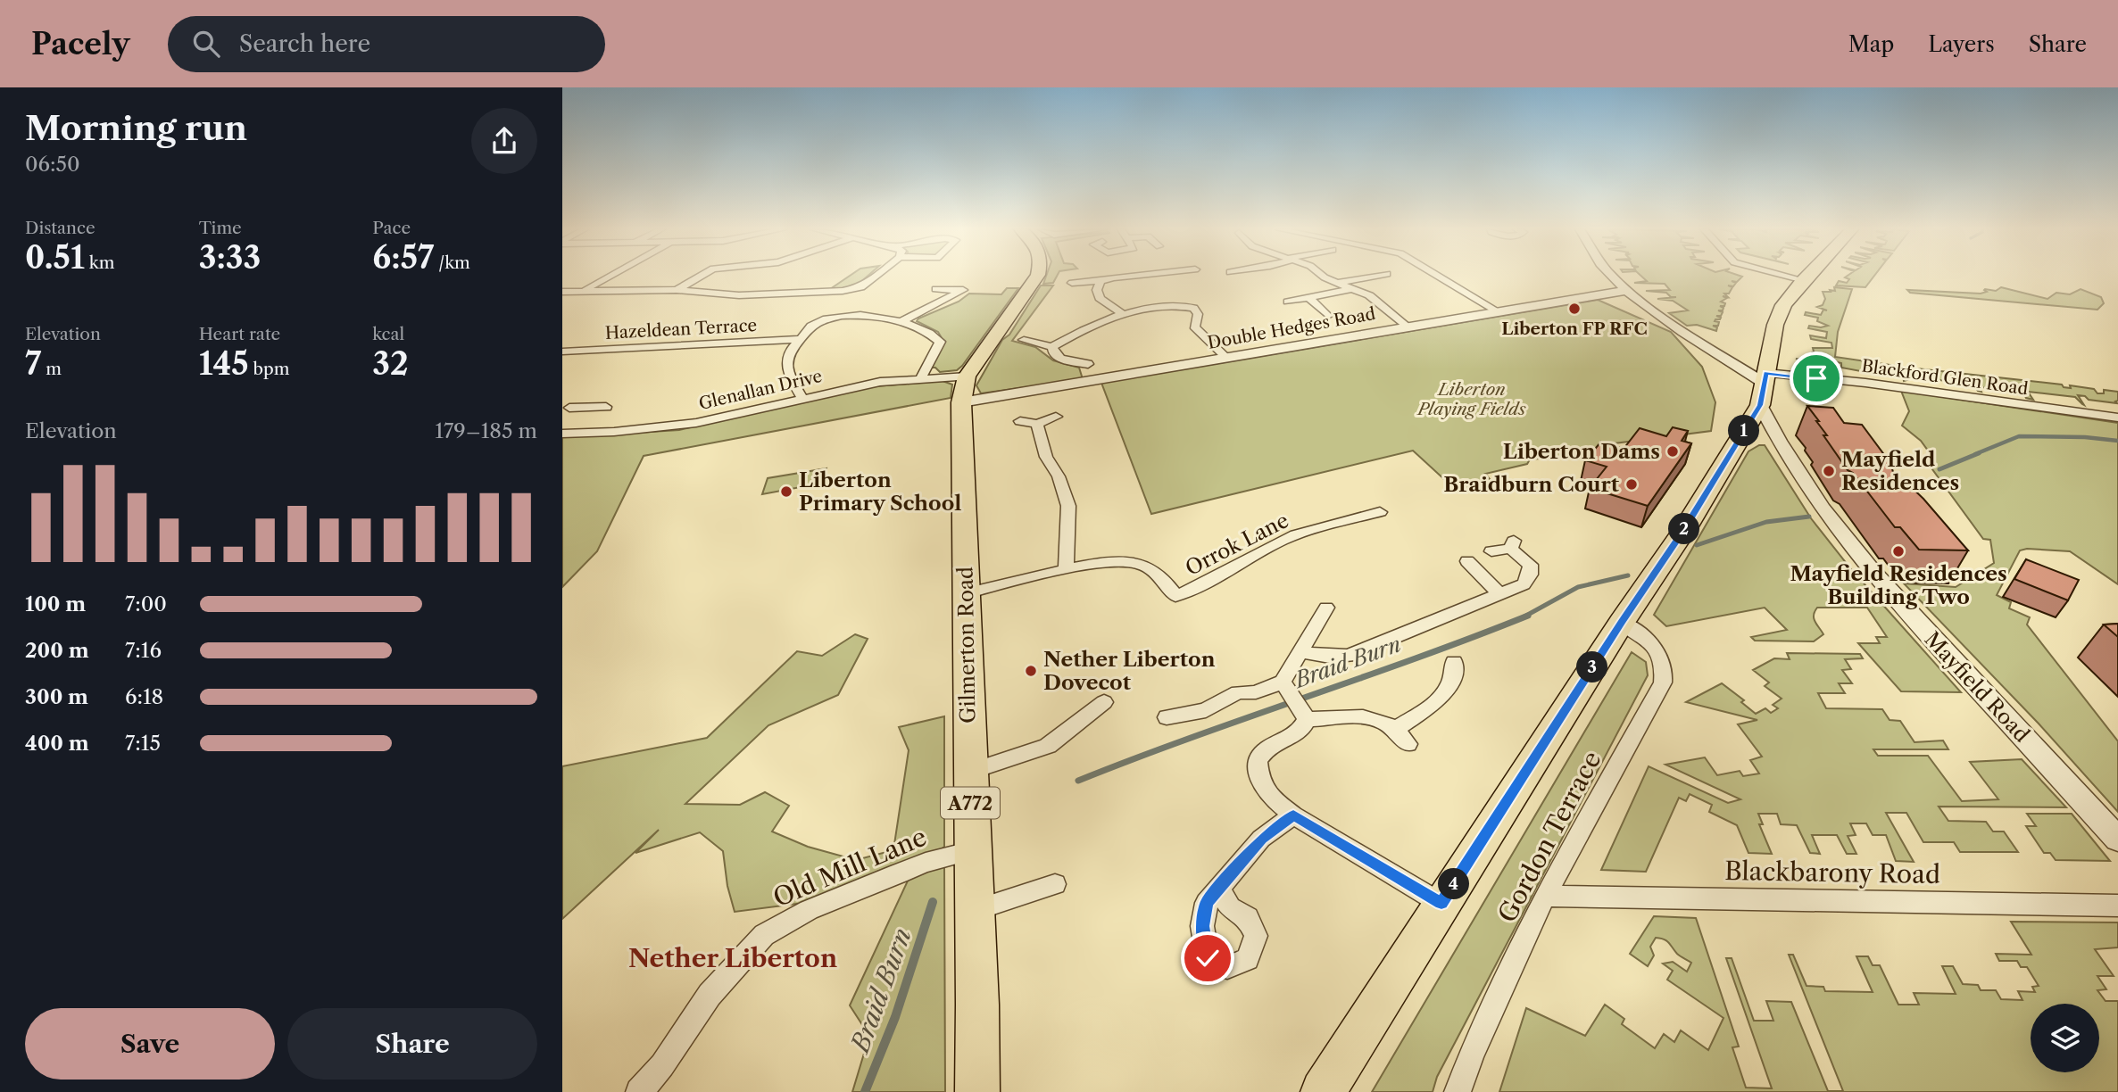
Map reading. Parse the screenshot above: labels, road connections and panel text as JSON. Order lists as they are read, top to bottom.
{
  "streets": {
    "main road": ["Gilmerton Road", "A772"],
    "street": [
      "Double Hedges Road",
      "Hazeldean Terrace",
      "Blackford Glen Road",
      "Glenallan Drive",
      "Orrok Lane",
      "Mayfield Road",
      "Gordon Terrace",
      "Old Mill Lane",
      "Blackbarony Road"
    ]
  },
  "crossings": [
    ["Double Hedges Road", "Glenallan Drive"],
    ["Double Hedges Road", "Gilmerton Road"],
    ["Blackford Glen Road", "Mayfield Road"],
    ["Glenallan Drive", "Gilmerton Road"],
    ["Gilmerton Road", "Old Mill Lane"],
    ["Gordon Terrace", "Blackbarony Road"]
  ],
  "districts": ["Nether Liberton"],
  "water": ["Braid Burn"],
  "parks": ["Liberton Playing Fields"],
  "places": [
    "Liberton FP RFC",
    "Liberton Dams",
    "Mayfield Residences",
    "Braidburn Court",
    "Liberton Primary School",
    "Mayfield Residences Building Two",
    "Nether Liberton Dovecot"
  ],
  "page": {
    "header": "Pacely",
    "search": "Search here",
    "nav": ["Map", "Layers", "Share"],
    "heading": ["Morning run", "06:50"],
    "stats": [
      ["Distance", "0.51 km"],
      ["Time", "3:33"],
      ["Pace", "6:57 /km"],
      ["Elevation", "7 m"],
      ["Heart rate", "145 bpm"],
      ["kcal", "32"]
    ],
    "chart": ["Elevation", "179–185 m"],
    "pins": [
      "1",
      "2",
      "3",
      "4"
    ],
    "list": [
      {
        "name": "100 m",
        "note": "7:00"
      },
      {
        "name": "200 m",
        "note": "7:16"
      },
      {
        "name": "300 m",
        "note": "6:18"
      },
      {
        "name": "400 m",
        "note": "7:15"
      }
    ],
    "buttons": ["Save", "Share"]
  }
}
